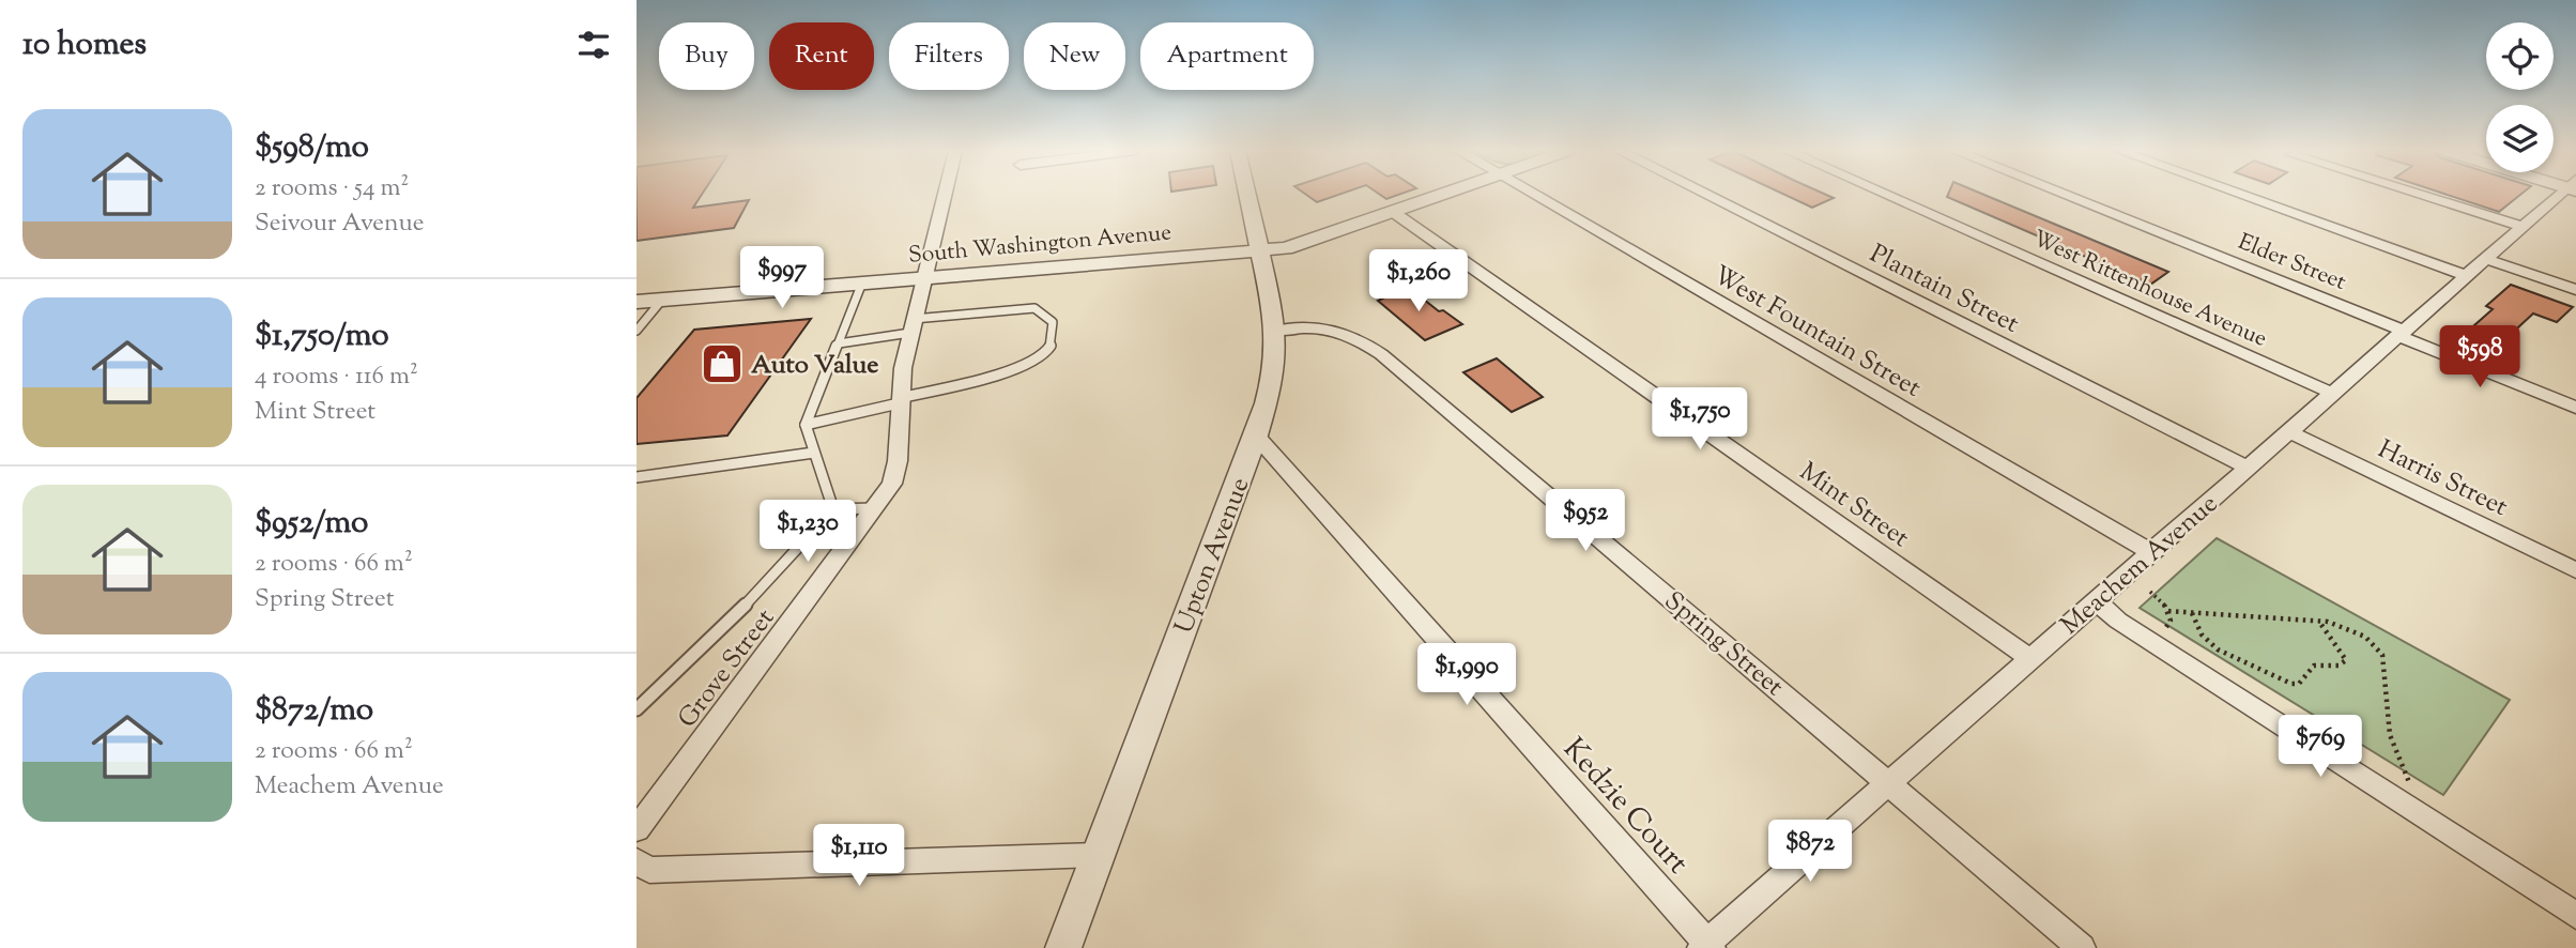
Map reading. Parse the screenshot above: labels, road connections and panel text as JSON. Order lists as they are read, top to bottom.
{
  "streets": {
    "street": [
      "South Washington Avenue",
      "Elder Street",
      "Plantain Street",
      "West Rittenhouse Avenue",
      "West Fountain Street",
      "Harris Street",
      "Mint Street",
      "Upton Avenue",
      "Meachem Avenue",
      "Spring Street",
      "Grove Street",
      "Kedzie Court"
    ]
  },
  "crossings": [
    ["South Washington Avenue", "Mint Street"],
    ["South Washington Avenue", "Upton Avenue"],
    ["South Washington Avenue", "Grove Street"],
    ["Elder Street", "Meachem Avenue"],
    ["Plantain Street", "Meachem Avenue"],
    ["West Rittenhouse Avenue", "Meachem Avenue"],
    ["West Fountain Street", "Meachem Avenue"],
    ["Harris Street", "Meachem Avenue"],
    ["Mint Street", "Meachem Avenue"],
    ["Upton Avenue", "Spring Street"],
    ["Upton Avenue", "Kedzie Court"],
    ["Meachem Avenue", "Spring Street"],
    ["Meachem Avenue", "Kedzie Court"]
  ],
  "places": {
    "shop": ["Auto Value"]
  },
  "page": {
    "heading": "10 homes",
    "chip": [
      "Buy",
      "Rent",
      "Filters",
      "New",
      "Apartment"
    ],
    "list": [
      {
        "name": "$598/mo",
        "note": "2 rooms · 54 m² · Seivour Avenue"
      },
      {
        "name": "$1,750/mo",
        "note": "4 rooms · 116 m² · Mint Street"
      },
      {
        "name": "$952/mo",
        "note": "2 rooms · 66 m² · Spring Street"
      },
      {
        "name": "$872/mo",
        "note": "2 rooms · 66 m² · Meachem Avenue"
      }
    ],
    "price": [
      "$997",
      "$1,260",
      "$598",
      "$1,750",
      "$952",
      "$1,230",
      "$1,990",
      "$769",
      "$872",
      "$1,110"
    ]
  }
}
